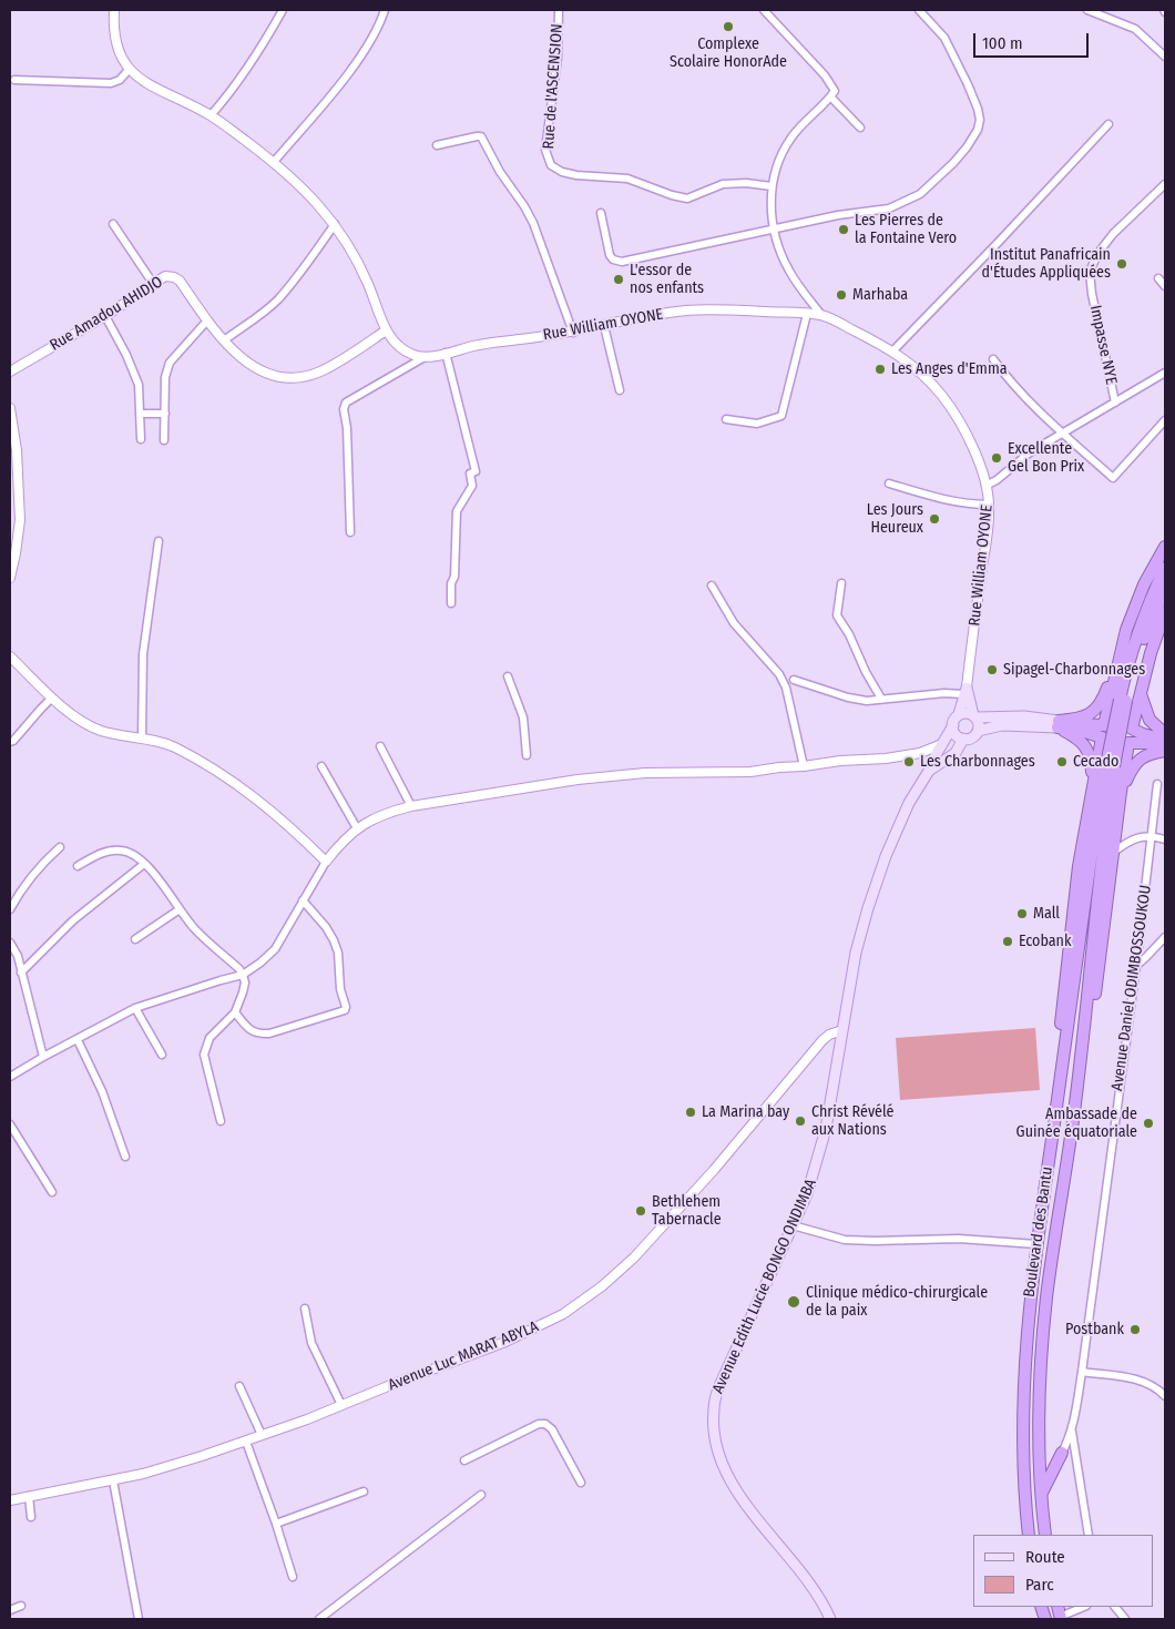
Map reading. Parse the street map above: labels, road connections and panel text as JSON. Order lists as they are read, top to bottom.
{
  "streets": {
    "highway": ["Boulevard des Bantu"],
    "main road": ["Avenue Edith Lucie BONGO ONDIMBA"],
    "street": [
      "Rue de l'ASCENSION",
      "Rue Amadou AHIDJO",
      "Rue William OYONE",
      "Impasse NYE",
      "Avenue Daniel ODIMBOSSOUKOU",
      "Avenue Luc MARAT ABYLA"
    ]
  },
  "crossings": [
    ["Avenue Edith Lucie BONGO ONDIMBA", "Avenue Luc MARAT ABYLA"]
  ],
  "places": [
    "Complexe Scolaire HonorAde",
    "Les Pierres de la Fontaine Vero",
    "Institut Panafricain d'Études Appliquées",
    "L'essor de nos enfants",
    "Marhaba",
    "Les Anges d'Emma",
    "Excellente Gel Bon Prix",
    "Les Jours Heureux",
    "Sipagel-Charbonnages",
    "Les Charbonnages",
    "Cecado",
    "Mall",
    "Ecobank",
    "La Marina bay",
    "Christ Révélé aux Nations",
    "Ambassade de Guinée équatoriale",
    "Bethlehem Tabernacle",
    "Clinique médico-chirurgicale de la paix",
    "Postbank"
  ],
  "legend": ["Route", "Parc"],
  "scale_bar": "100 m"
}
